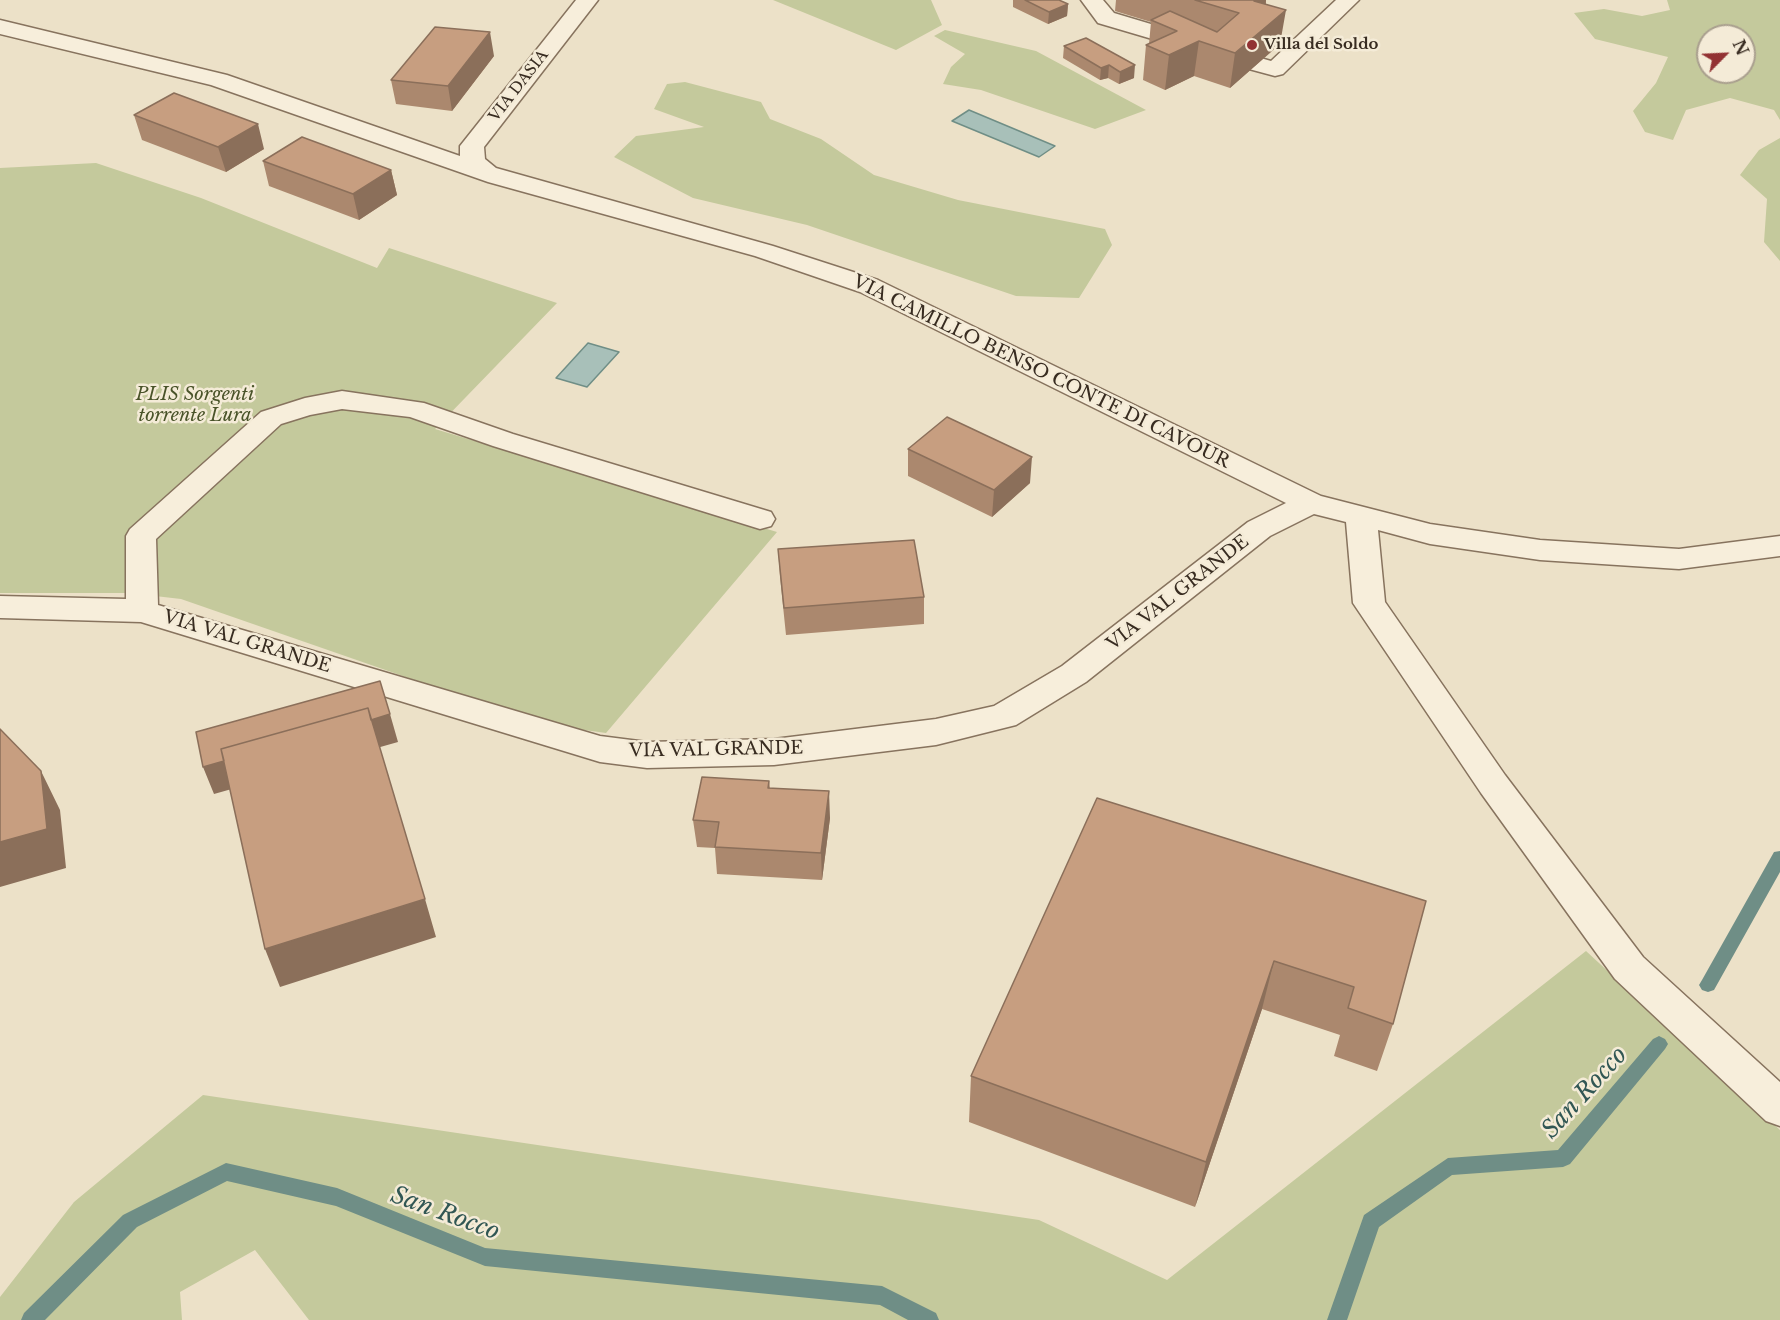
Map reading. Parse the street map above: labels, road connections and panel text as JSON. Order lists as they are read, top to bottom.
{
  "streets": {
    "street": ["VIA DASIA", "VIA CAMILLO BENSO CONTE DI CAVOUR", "VIA VAL GRANDE"]
  },
  "crossings": [
    ["VIA DASIA", "VIA CAMILLO BENSO CONTE DI CAVOUR"],
    ["VIA CAMILLO BENSO CONTE DI CAVOUR", "VIA VAL GRANDE"]
  ],
  "water": ["San Rocco"],
  "parks": ["PLIS Sorgenti torrente Lura"],
  "places": ["Villa del Soldo"],
  "north": "top right"
}
